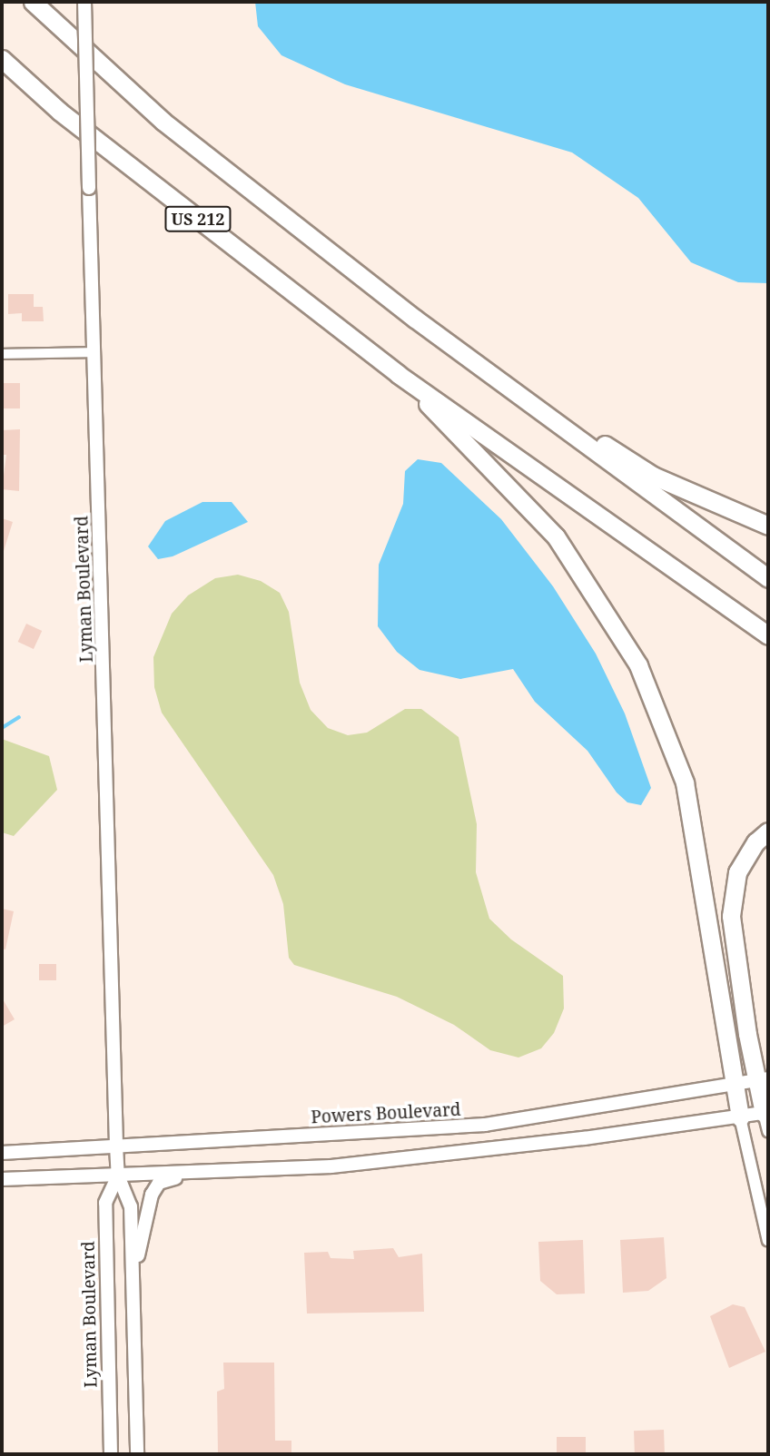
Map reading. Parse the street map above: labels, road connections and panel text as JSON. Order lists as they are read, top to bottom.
{
  "streets": {
    "highway": ["US 212"],
    "main road": ["Lyman Boulevard", "Powers Boulevard"]
  },
  "crossings": [
    ["Lyman Boulevard", "Powers Boulevard"]
  ]
}
